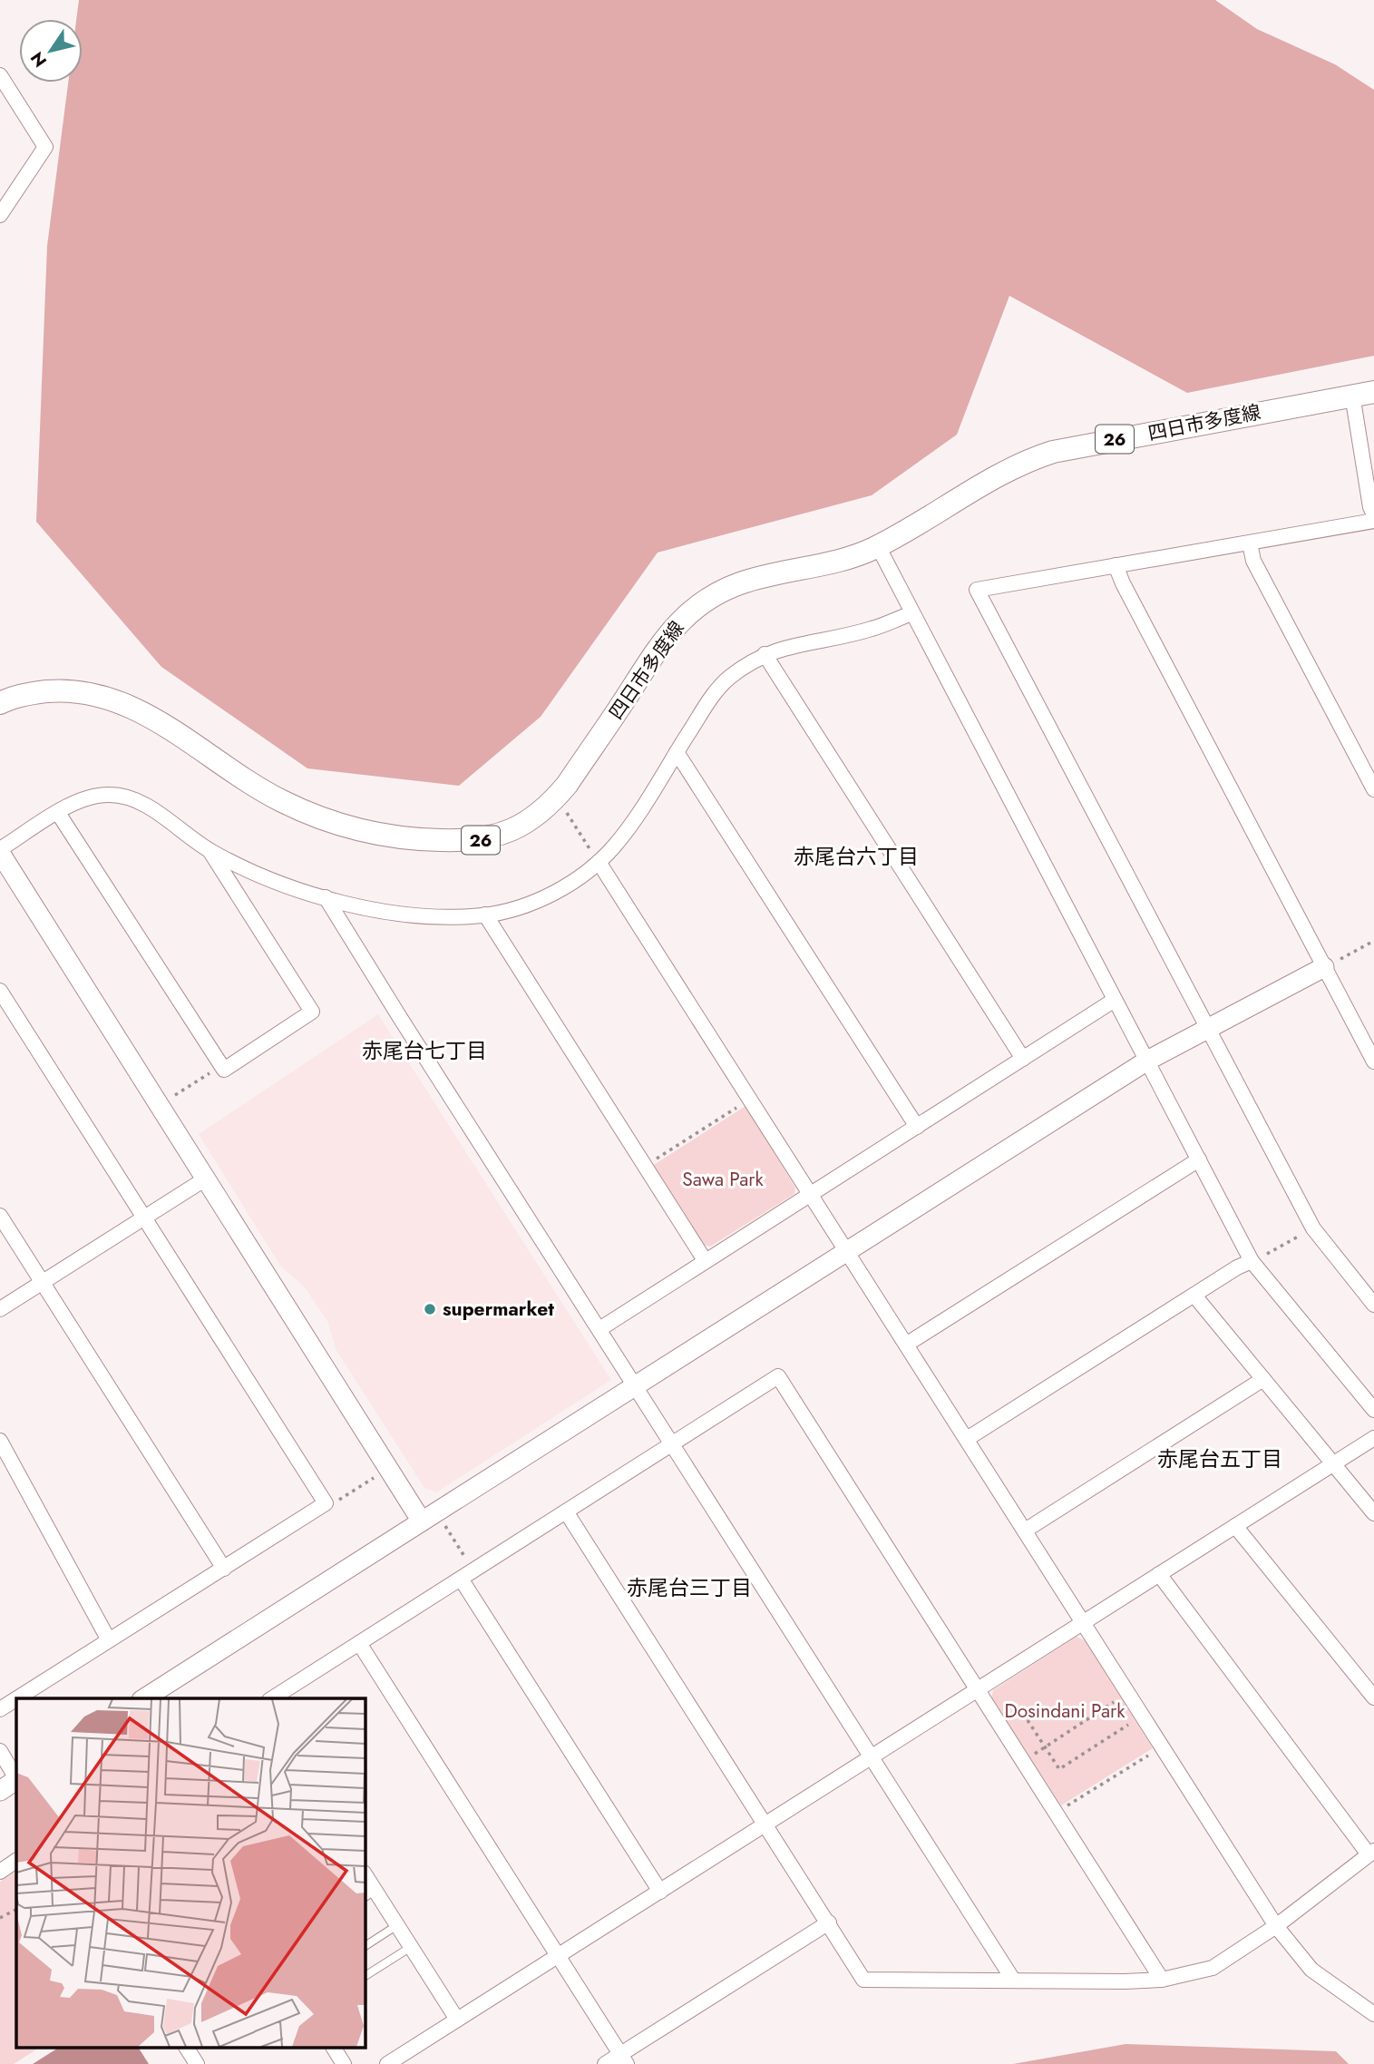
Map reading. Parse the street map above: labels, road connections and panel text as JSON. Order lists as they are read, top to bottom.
{
  "streets": {
    "main road": ["四日市多度線", "26"]
  },
  "districts": [
    "赤尾台六丁目",
    "赤尾台七丁目",
    "赤尾台五丁目",
    "赤尾台三丁目"
  ],
  "parks": ["Sawa Park", "Dosindani Park"],
  "places": ["supermarket"],
  "north": "bottom left"
}
